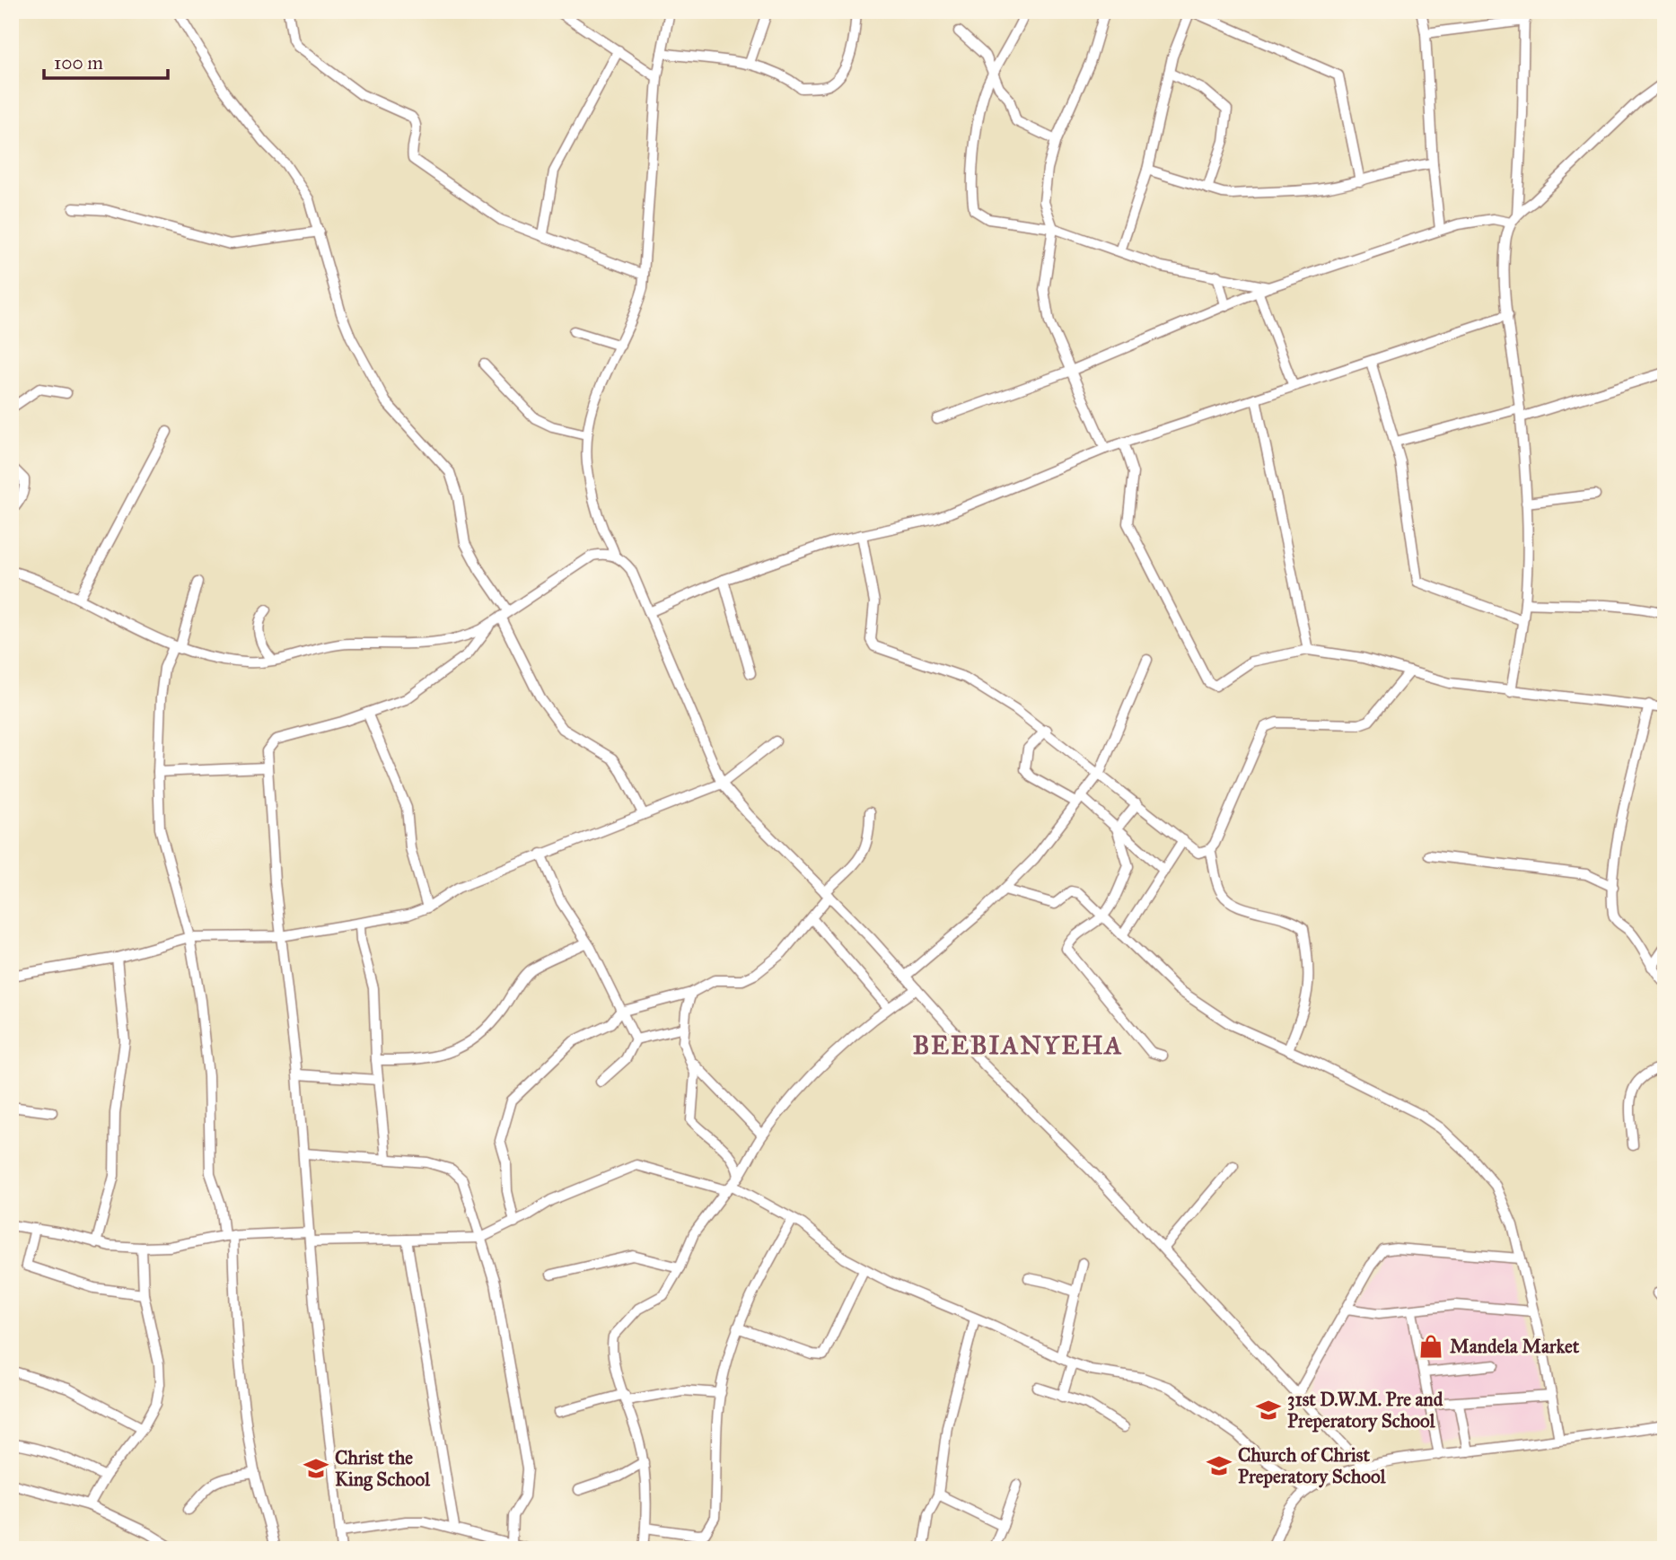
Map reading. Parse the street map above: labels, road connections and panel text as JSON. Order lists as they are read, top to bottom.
{
  "districts": ["BEEBIANYEHA"],
  "places": {
    "shop": ["Mandela Market"],
    "school or university": ["31st D.W.M. Pre and Preperatory School", "Church of Christ Preperatory School", "Christ the King School"]
  },
  "scale_bar": "100 m"
}
